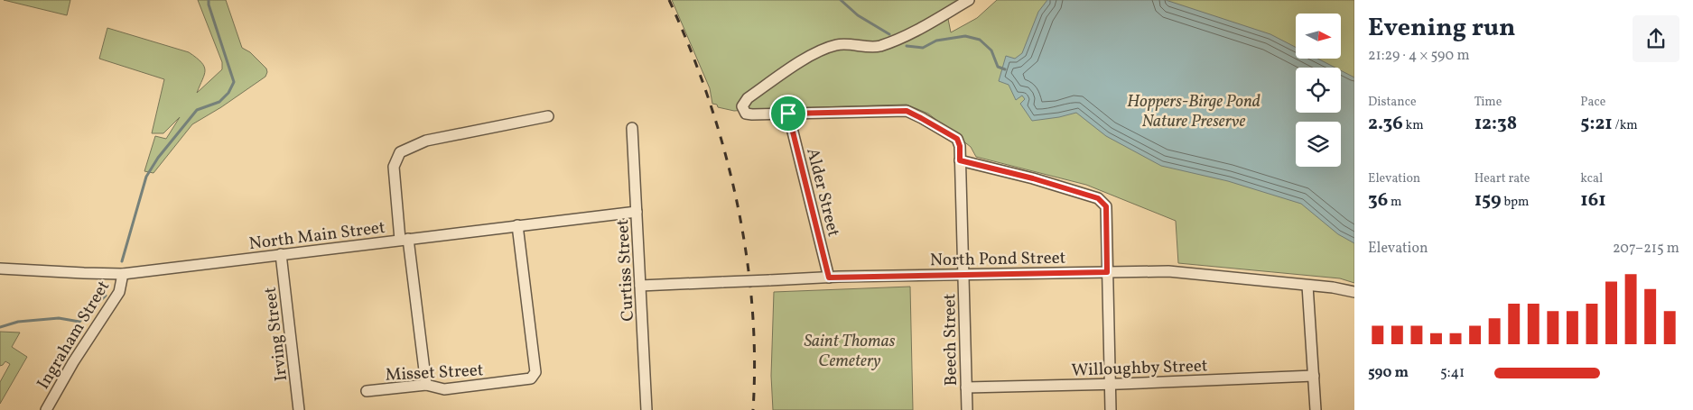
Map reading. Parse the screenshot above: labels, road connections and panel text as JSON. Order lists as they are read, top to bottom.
{
  "streets": {
    "street": [
      "Alder Street",
      "North Main Street",
      "North Pond Street",
      "Curtiss Street",
      "Ingraham Street",
      "Irving Street",
      "Beech Street",
      "Willoughby Street",
      "Misset Street"
    ]
  },
  "crossings": [
    ["Alder Street", "North Pond Street"],
    ["Alder Street", "Beech Street"],
    ["North Main Street", "Curtiss Street"],
    ["North Main Street", "Ingraham Street"],
    ["North Main Street", "Irving Street"],
    ["North Main Street", "Misset Street"],
    ["North Pond Street", "Curtiss Street"],
    ["North Pond Street", "Beech Street"],
    ["Beech Street", "Willoughby Street"]
  ],
  "parks": ["Hoppers-Birge Pond Nature Preserve", "Saint Thomas Cemetery"],
  "north": "right",
  "page": {
    "heading": ["Evening run", "21:29 · 4 × 590 m"],
    "stats": [
      ["Distance", "2.36 km"],
      ["Time", "12:38"],
      ["Pace", "5:21 /km"],
      ["Elevation", "36 m"],
      ["Heart rate", "159 bpm"],
      ["kcal", "161"]
    ],
    "chart": ["Elevation", "207–215 m"],
    "list": [
      {
        "name": "590 m",
        "note": "5:41"
      }
    ]
  }
}
